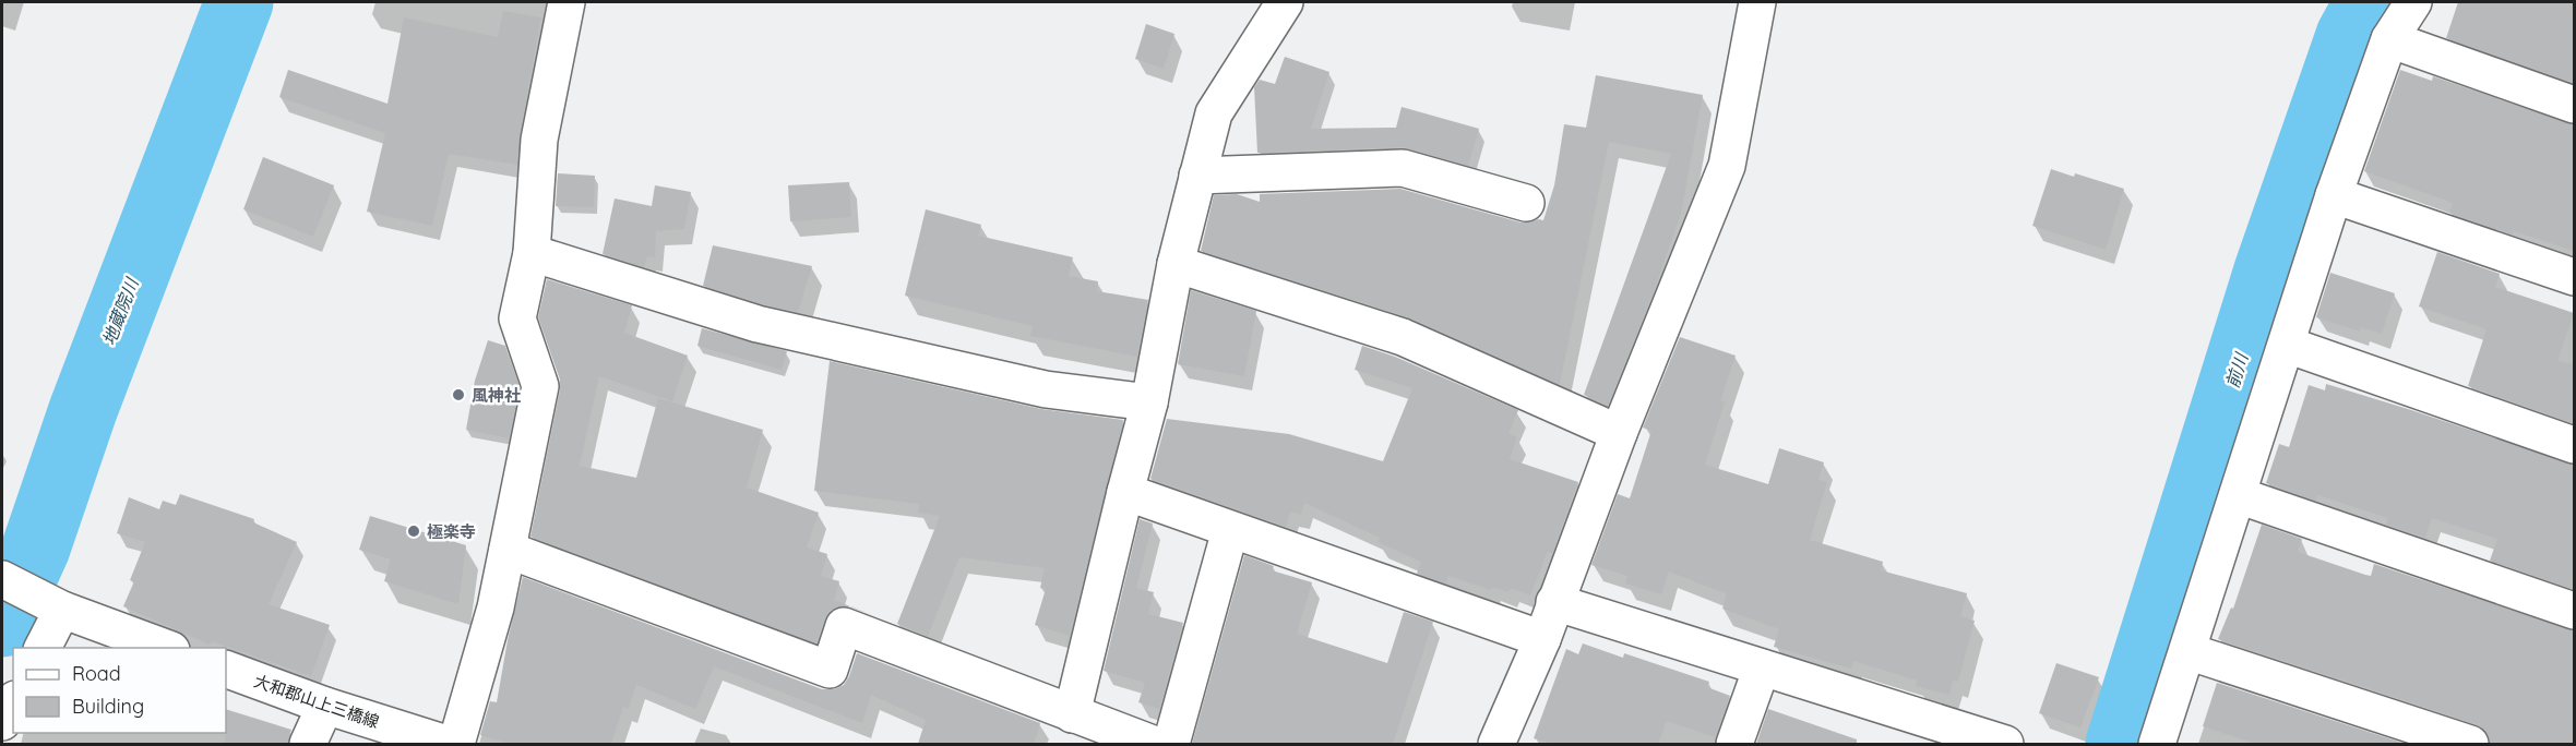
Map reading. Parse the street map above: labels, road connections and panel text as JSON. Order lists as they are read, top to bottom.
{
  "streets": {
    "street": ["大和郡山上三橋線"]
  },
  "water": ["地蔵院川", "前川"],
  "places": ["風神社", "極楽寺"],
  "legend": ["Road", "Building"]
}
